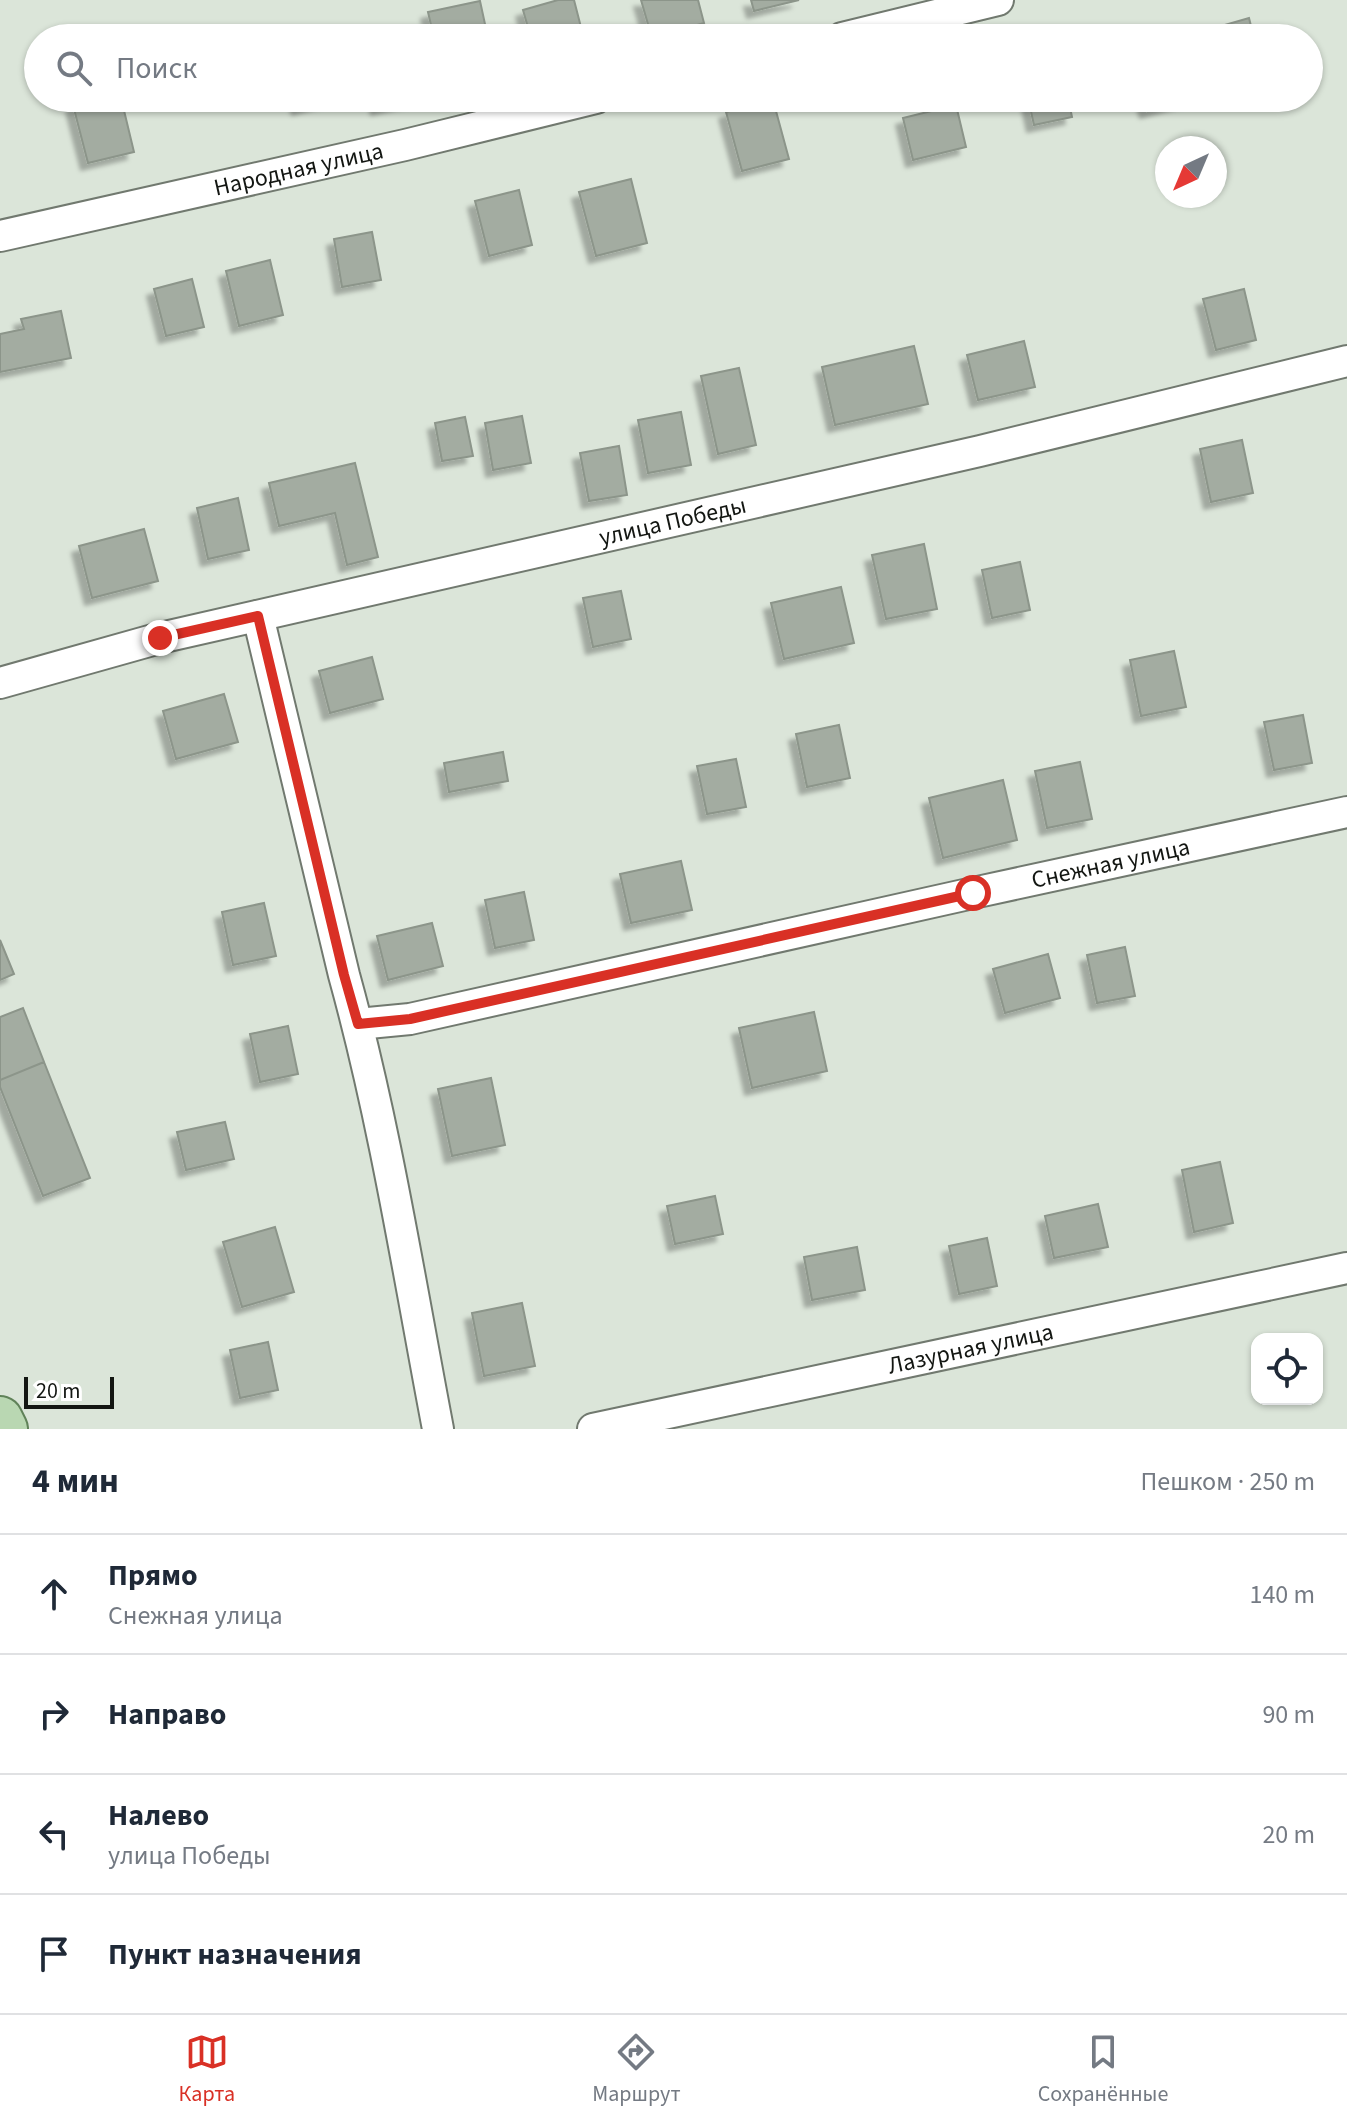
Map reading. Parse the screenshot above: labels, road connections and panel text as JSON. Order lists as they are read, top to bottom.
{
  "streets": {
    "street": [
      "Народная улица",
      "улица Победы",
      "Снежная улица",
      "Лазурная улица"
    ]
  },
  "scale_bar": "20 m",
  "north": "bottom left",
  "page": {
    "search": "Поиск",
    "scale": "20 m",
    "heading": ["4 мин", "Пешком · 250 m"],
    "list": [
      ["Прямо", "Снежная улица", "140 m"],
      ["Направо", "90 m"],
      ["Налево", "улица Победы", "20 m"],
      "Пункт назначения"
    ],
    "nav": ["Карта", "Маршрут", "Сохранённые"]
  }
}
